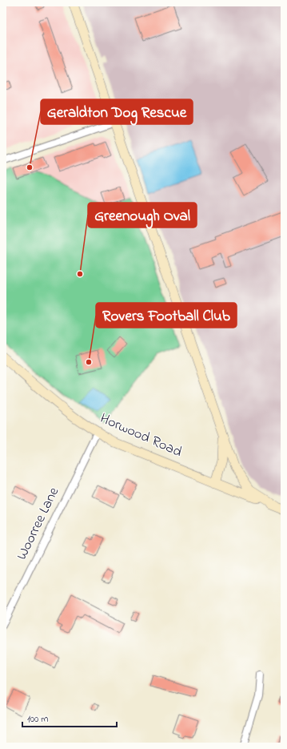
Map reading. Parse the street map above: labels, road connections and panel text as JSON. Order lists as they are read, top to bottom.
{
  "streets": {
    "main road": ["Horwood Road"],
    "street": ["Woorree Lane"]
  },
  "crossings": [
    ["Horwood Road", "Woorree Lane"]
  ],
  "places": ["Geraldton Dog Rescue", "Greenough Oval", "Rovers Football Club"],
  "scale_bar": "100 m"
}
